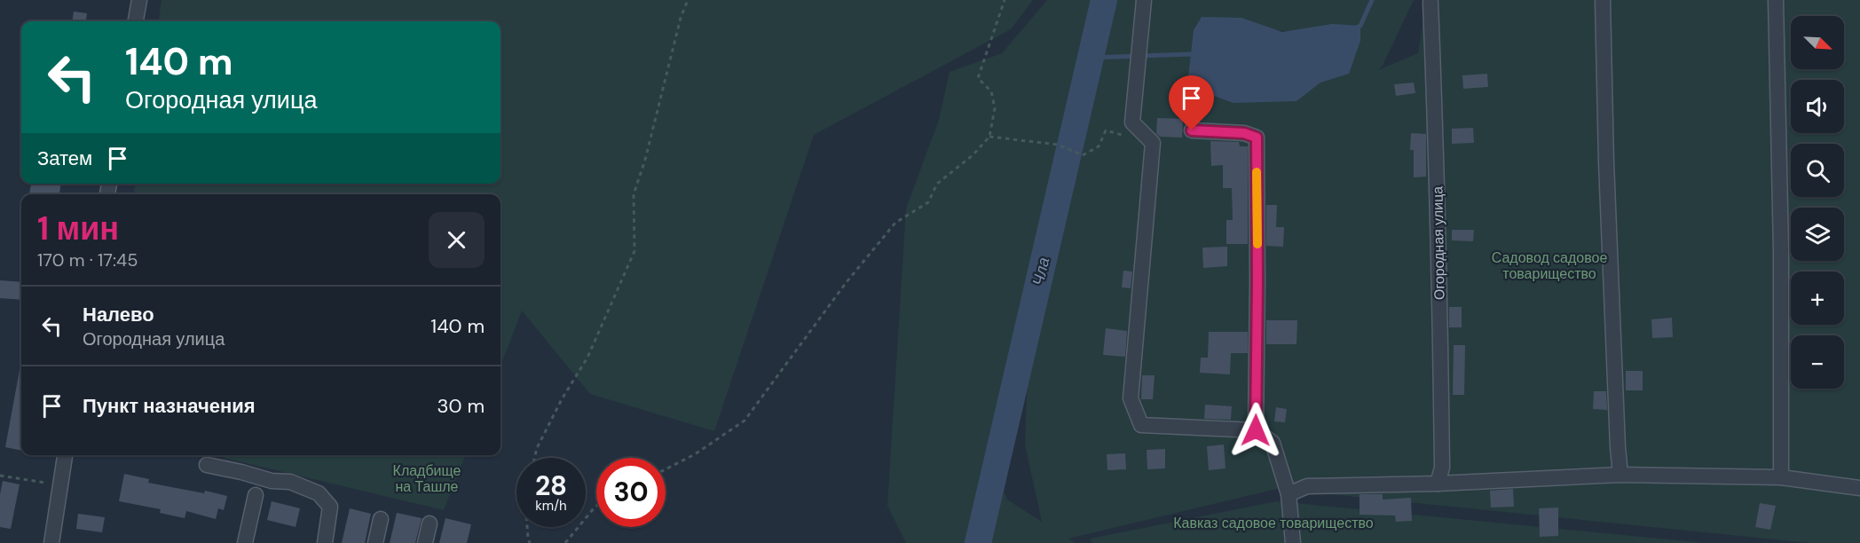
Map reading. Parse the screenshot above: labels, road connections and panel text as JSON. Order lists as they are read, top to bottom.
{
  "streets": {
    "street": ["Огородная улица"]
  },
  "water": ["Чла"],
  "parks": ["Садовод садовое товарищество", "Кладбище на Ташле", "Кавказ садовое товарищество"],
  "north": "bottom right",
  "page": {
    "map_buttons": ["+", "−"],
    "turn": ["140 m", "Огородная улица"],
    "then": "Затем",
    "heading": ["1 мин", "170 m · 17:45"],
    "list": [
      {
        "name": "Налево",
        "note": "Огородная улица",
        "value": "140 m"
      },
      {
        "name": "Пункт назначения",
        "value": "30 m"
      }
    ],
    "speed": "28 km/h",
    "limit": "30"
  }
}
